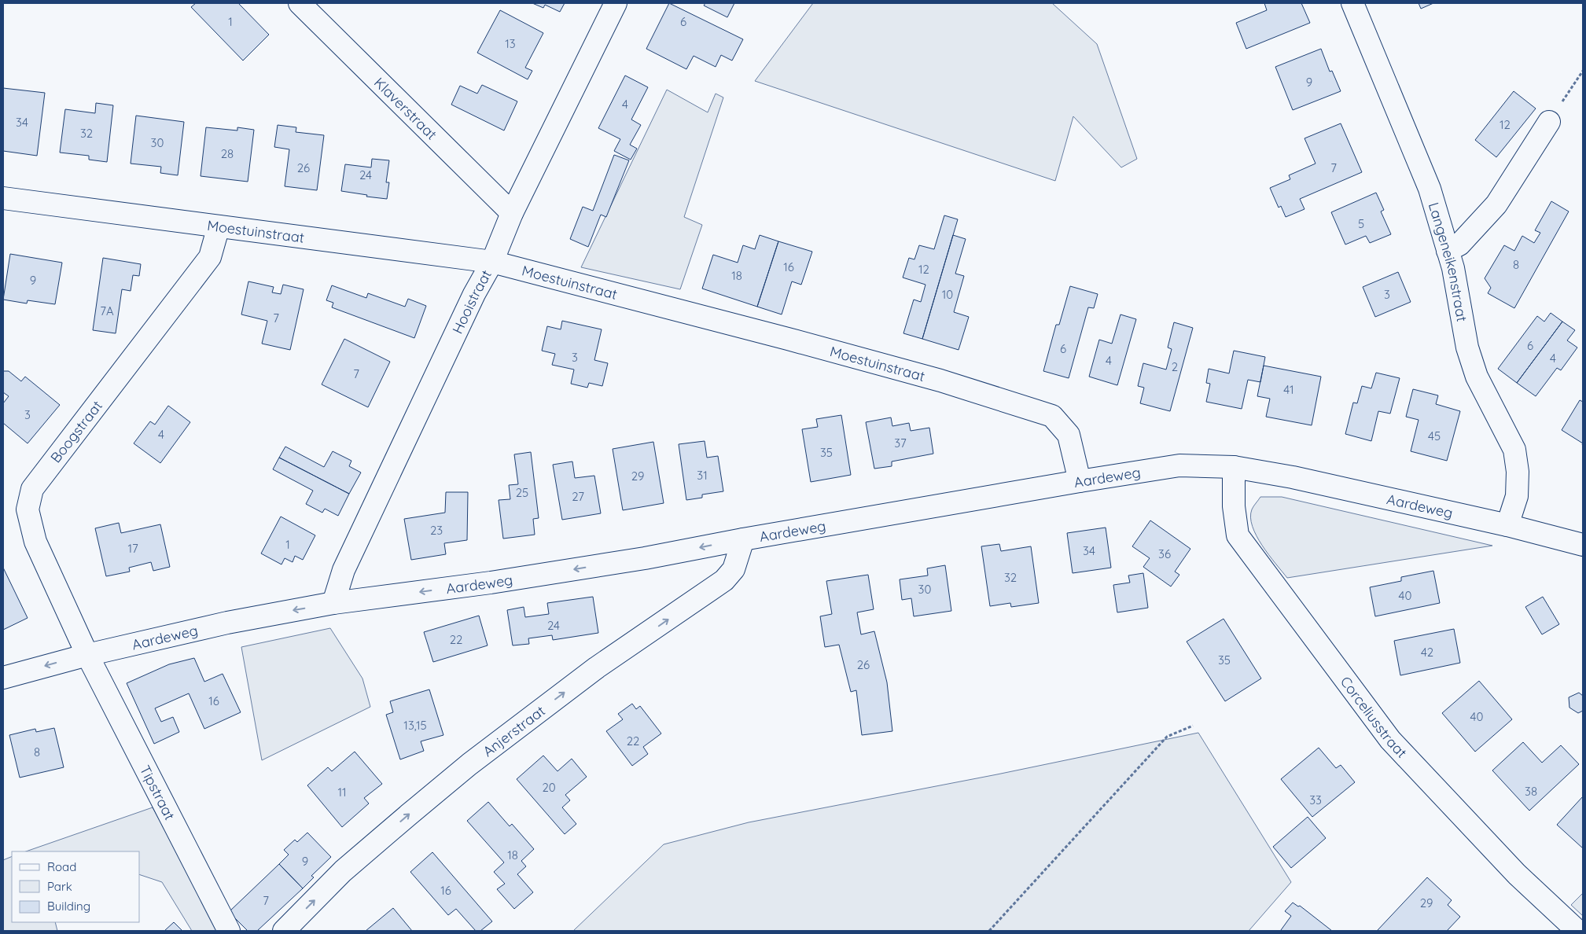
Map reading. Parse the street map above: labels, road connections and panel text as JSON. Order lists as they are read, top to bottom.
{
  "streets": {
    "street": [
      "Klaverstraat",
      "Moestuinstraat",
      "Langeneikenstraat",
      "Hooistraat",
      "Boogstraat",
      "Aardeweg",
      "Corceliusstraat",
      "Anjerstraat",
      "Tipstraat"
    ]
  },
  "crossings": [
    ["Klaverstraat", "Hooistraat"],
    ["Moestuinstraat", "Hooistraat"],
    ["Moestuinstraat", "Boogstraat"],
    ["Moestuinstraat", "Aardeweg"],
    ["Langeneikenstraat", "Aardeweg"],
    ["Hooistraat", "Aardeweg"],
    ["Boogstraat", "Aardeweg"],
    ["Boogstraat", "Tipstraat"],
    ["Aardeweg", "Corceliusstraat"],
    ["Aardeweg", "Anjerstraat"],
    ["Aardeweg", "Tipstraat"]
  ],
  "one_way": ["Aardeweg", "Anjerstraat"],
  "house_numbers": [
    "1",
    "6",
    "13",
    "9",
    "4",
    "34",
    "12",
    "32",
    "30",
    "28",
    "26",
    "7",
    "24",
    "5",
    "8",
    "16",
    "12",
    "18",
    "9",
    "10",
    "3",
    "7A",
    "7",
    "6",
    "6",
    "3",
    "4",
    "4",
    "2",
    "7",
    "41",
    "3",
    "4",
    "45",
    "37",
    "35",
    "31",
    "29",
    "25",
    "27",
    "23",
    "1",
    "17",
    "34",
    "36",
    "32",
    "30",
    "40",
    "24",
    "22",
    "42",
    "35",
    "26",
    "16",
    "40",
    "13,15",
    "22",
    "8",
    "20",
    "38",
    "11",
    "33",
    "18",
    "9",
    "16",
    "7",
    "29"
  ],
  "legend": ["Road", "Park", "Building"]
}
